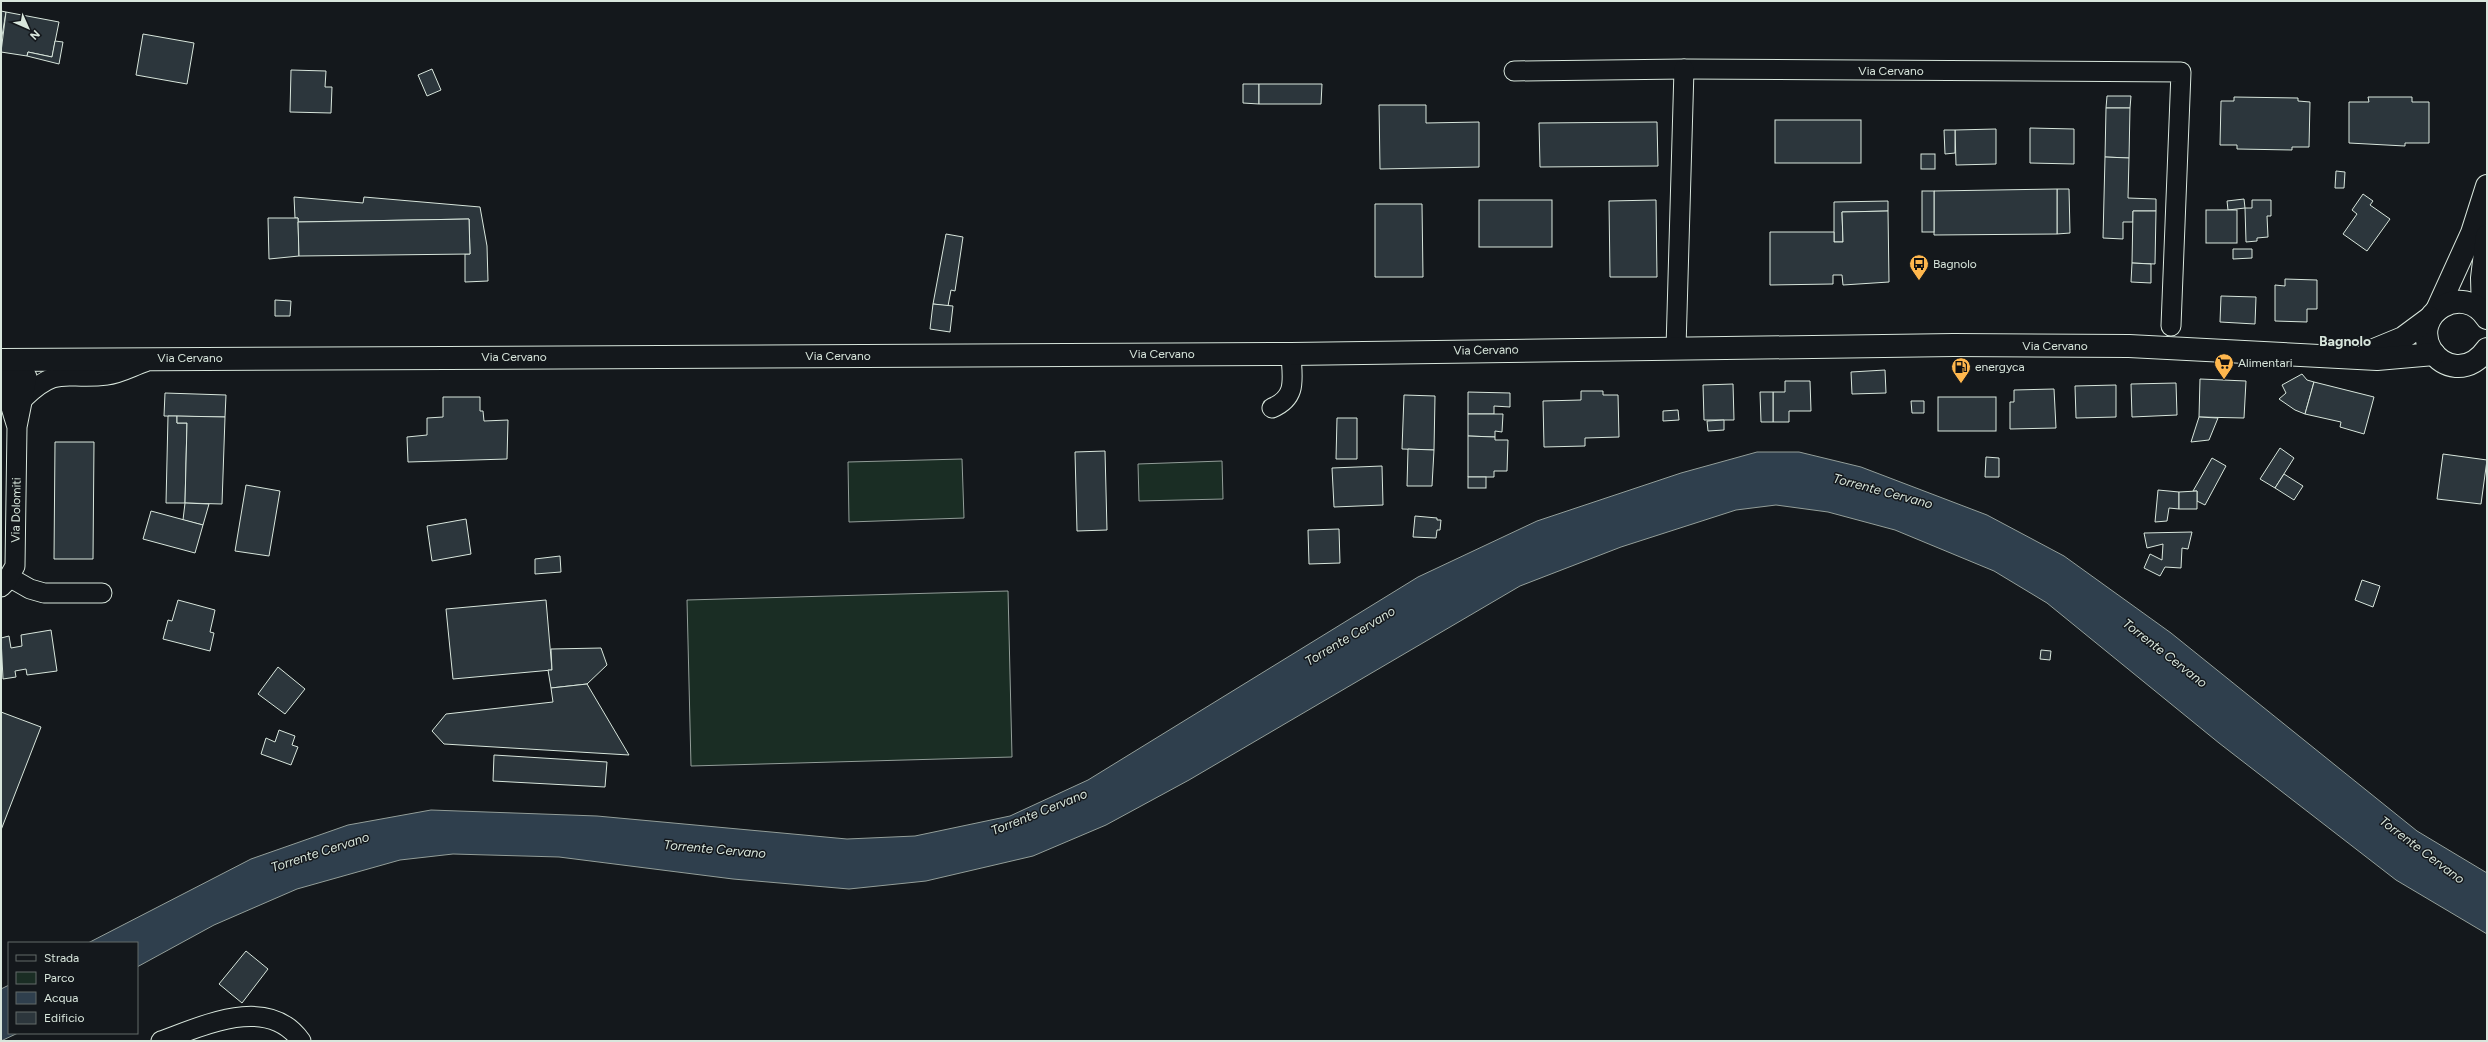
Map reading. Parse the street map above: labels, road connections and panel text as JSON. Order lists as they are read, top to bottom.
{
  "streets": {
    "main road": ["Via Cervano"],
    "street": ["Via Dolomiti"]
  },
  "crossings": [
    ["Via Cervano", "Via Dolomiti"]
  ],
  "districts": ["Bagnolo"],
  "water": ["Torrente Cervano"],
  "places": {
    "bus stop": ["Bagnolo"],
    "supermarket": ["Alimentari"],
    "fuel station": ["energyca"]
  },
  "legend": [
    "Strada",
    "Parco",
    "Acqua",
    "Edificio"
  ],
  "north": "bottom right"
}
